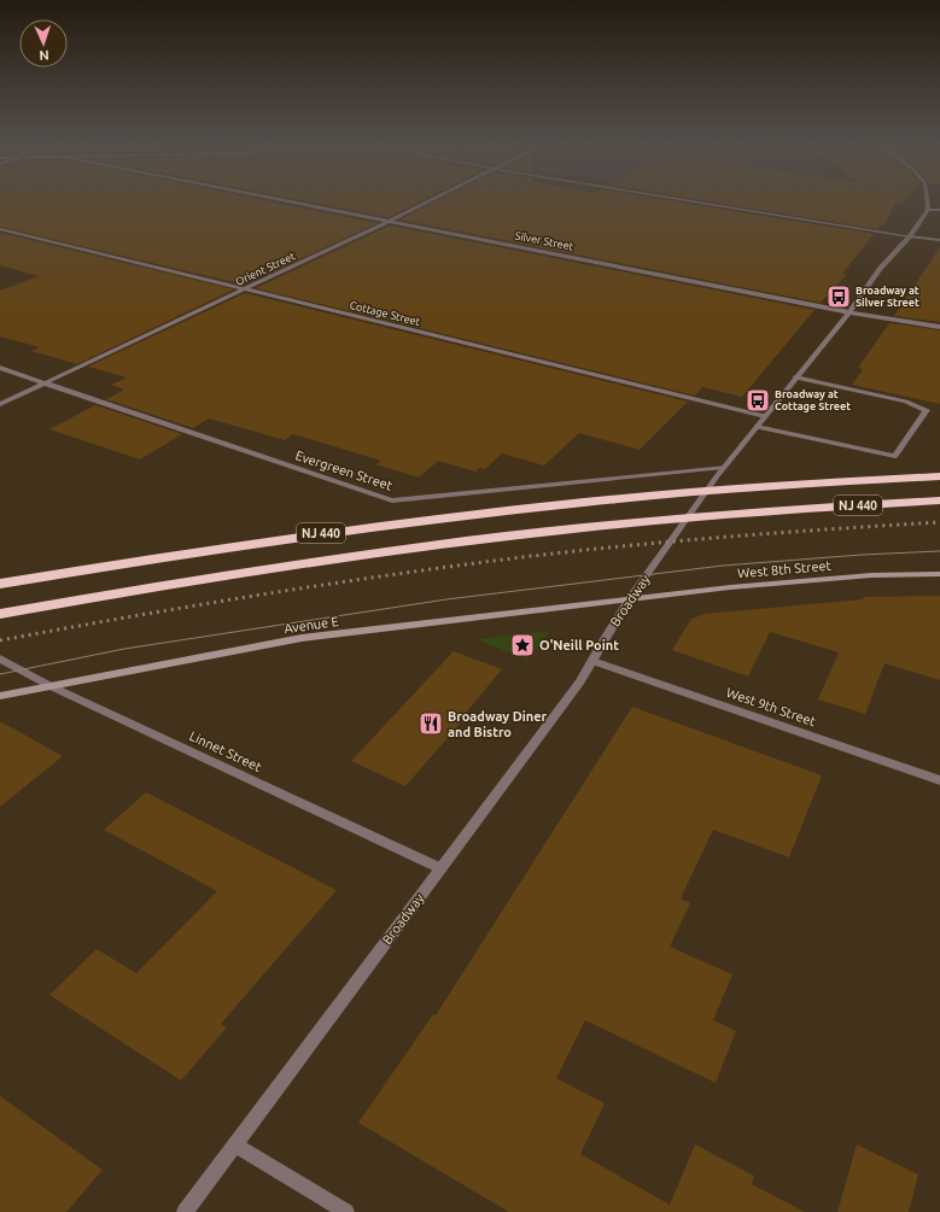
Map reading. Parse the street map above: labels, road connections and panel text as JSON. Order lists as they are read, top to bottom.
{
  "streets": {
    "highway": ["NJ 440"],
    "main road": ["West 8th Street", "Avenue E"],
    "street": [
      "Silver Street",
      "Orient Street",
      "Cottage Street",
      "Evergreen Street",
      "Broadway",
      "West 9th Street",
      "Linnet Street"
    ]
  },
  "crossings": [
    ["Silver Street", "Orient Street"],
    ["Silver Street", "Broadway"],
    ["Orient Street", "Cottage Street"],
    ["Orient Street", "Evergreen Street"],
    ["Cottage Street", "Broadway"],
    ["Evergreen Street", "Broadway"],
    ["West 8th Street", "Broadway"],
    ["West 8th Street", "Avenue E"],
    ["Broadway", "Avenue E"],
    ["Broadway", "West 9th Street"],
    ["Broadway", "Linnet Street"],
    ["Avenue E", "Linnet Street"]
  ],
  "places": {
    "bus stop": ["Broadway at Silver Street", "Broadway at Cottage Street"],
    "place": ["O'Neill Point"],
    "restaurant": ["Broadway Diner and Bistro"]
  },
  "north": "bottom"
}
